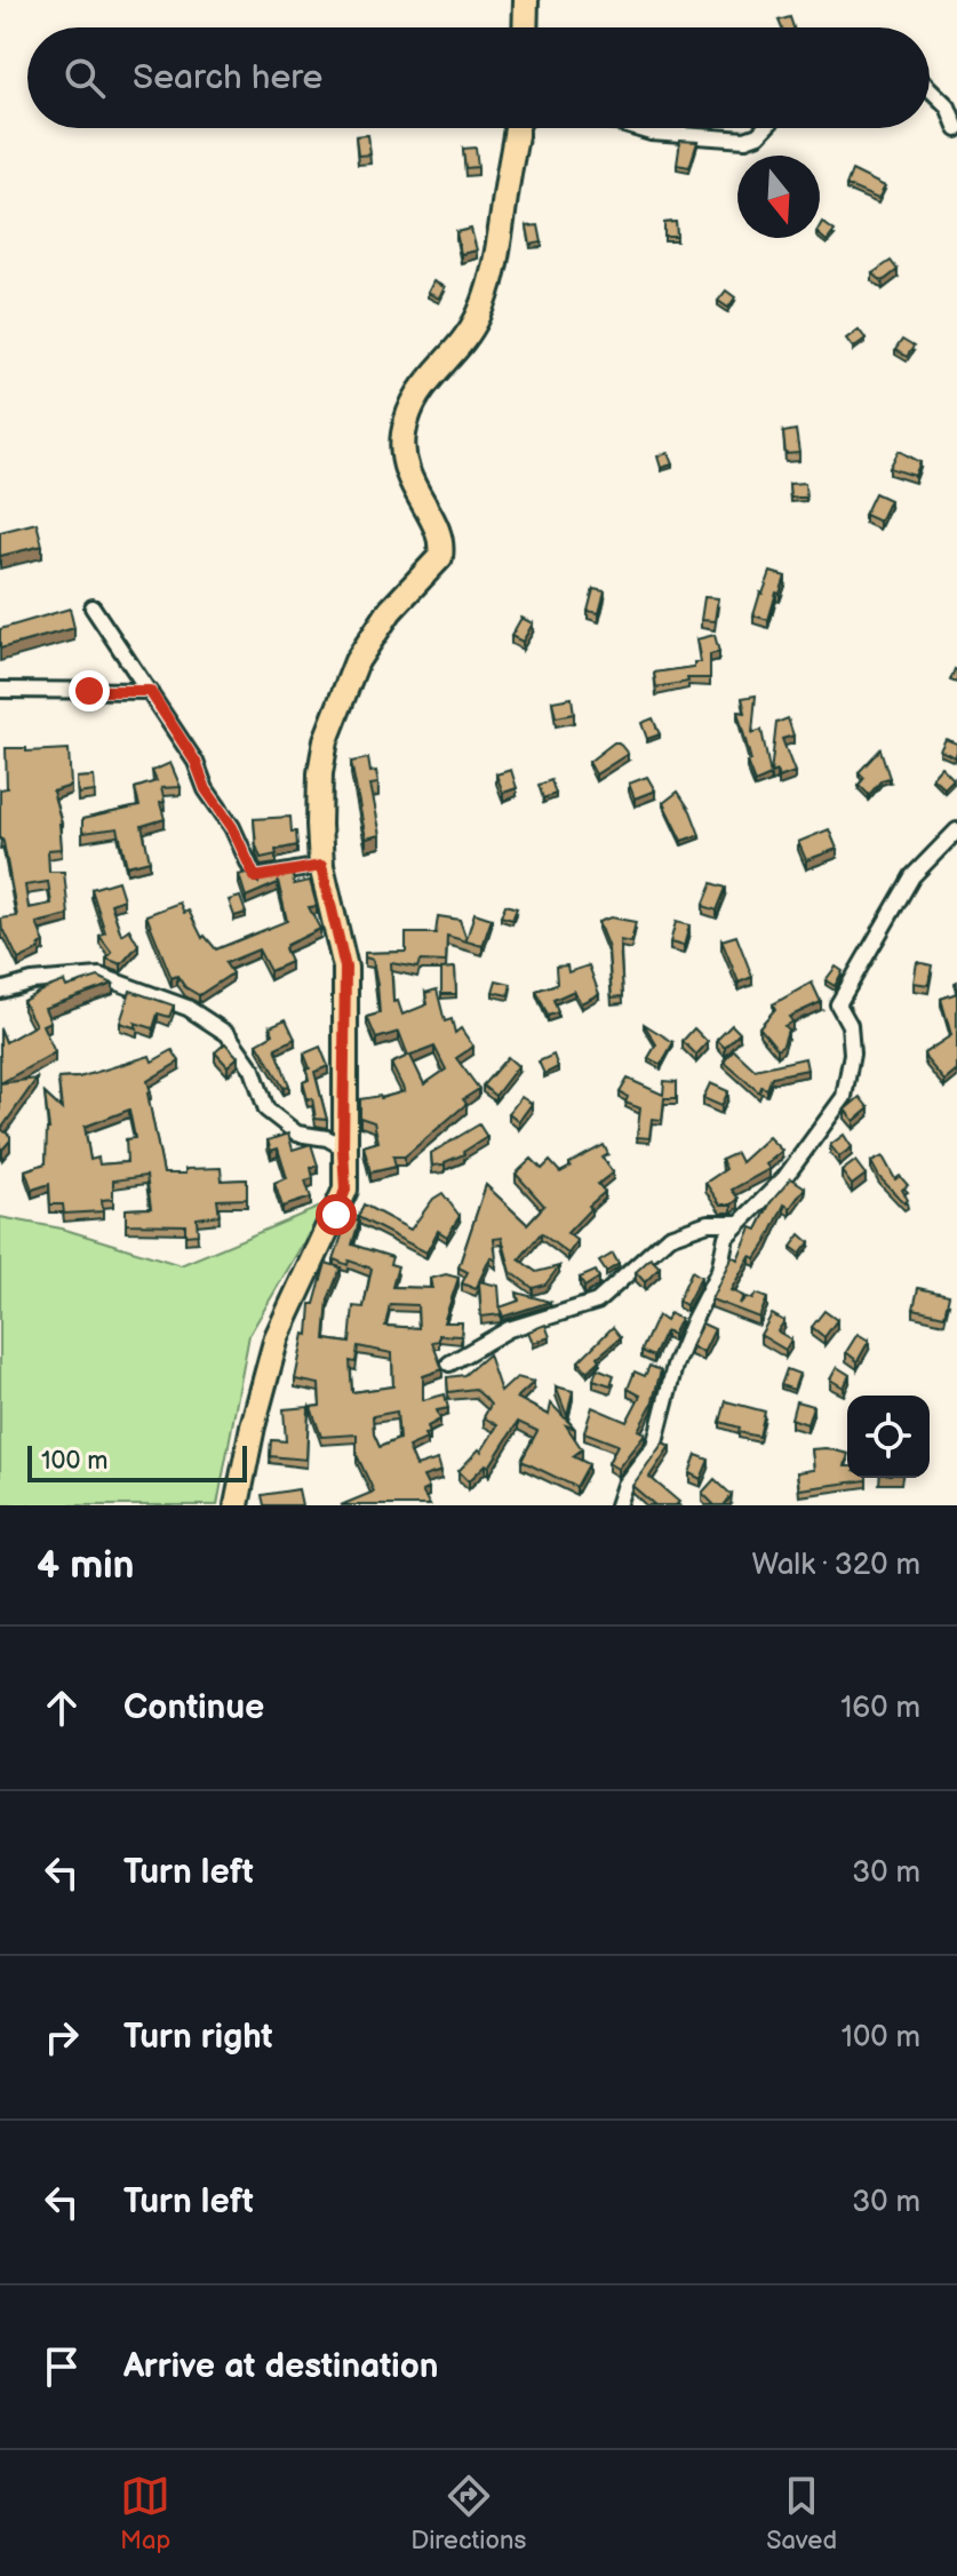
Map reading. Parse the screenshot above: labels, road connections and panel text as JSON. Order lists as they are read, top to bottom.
{
  "scale_bar": "100 m",
  "north": "bottom",
  "page": {
    "search": "Search here",
    "scale": "100 m",
    "heading": ["4 min", "Walk · 320 m"],
    "list": [
      ["Continue", "160 m"],
      ["Turn left", "30 m"],
      ["Turn right", "100 m"],
      ["Turn left", "30 m"],
      "Arrive at destination"
    ],
    "nav": ["Map", "Directions", "Saved"]
  }
}
